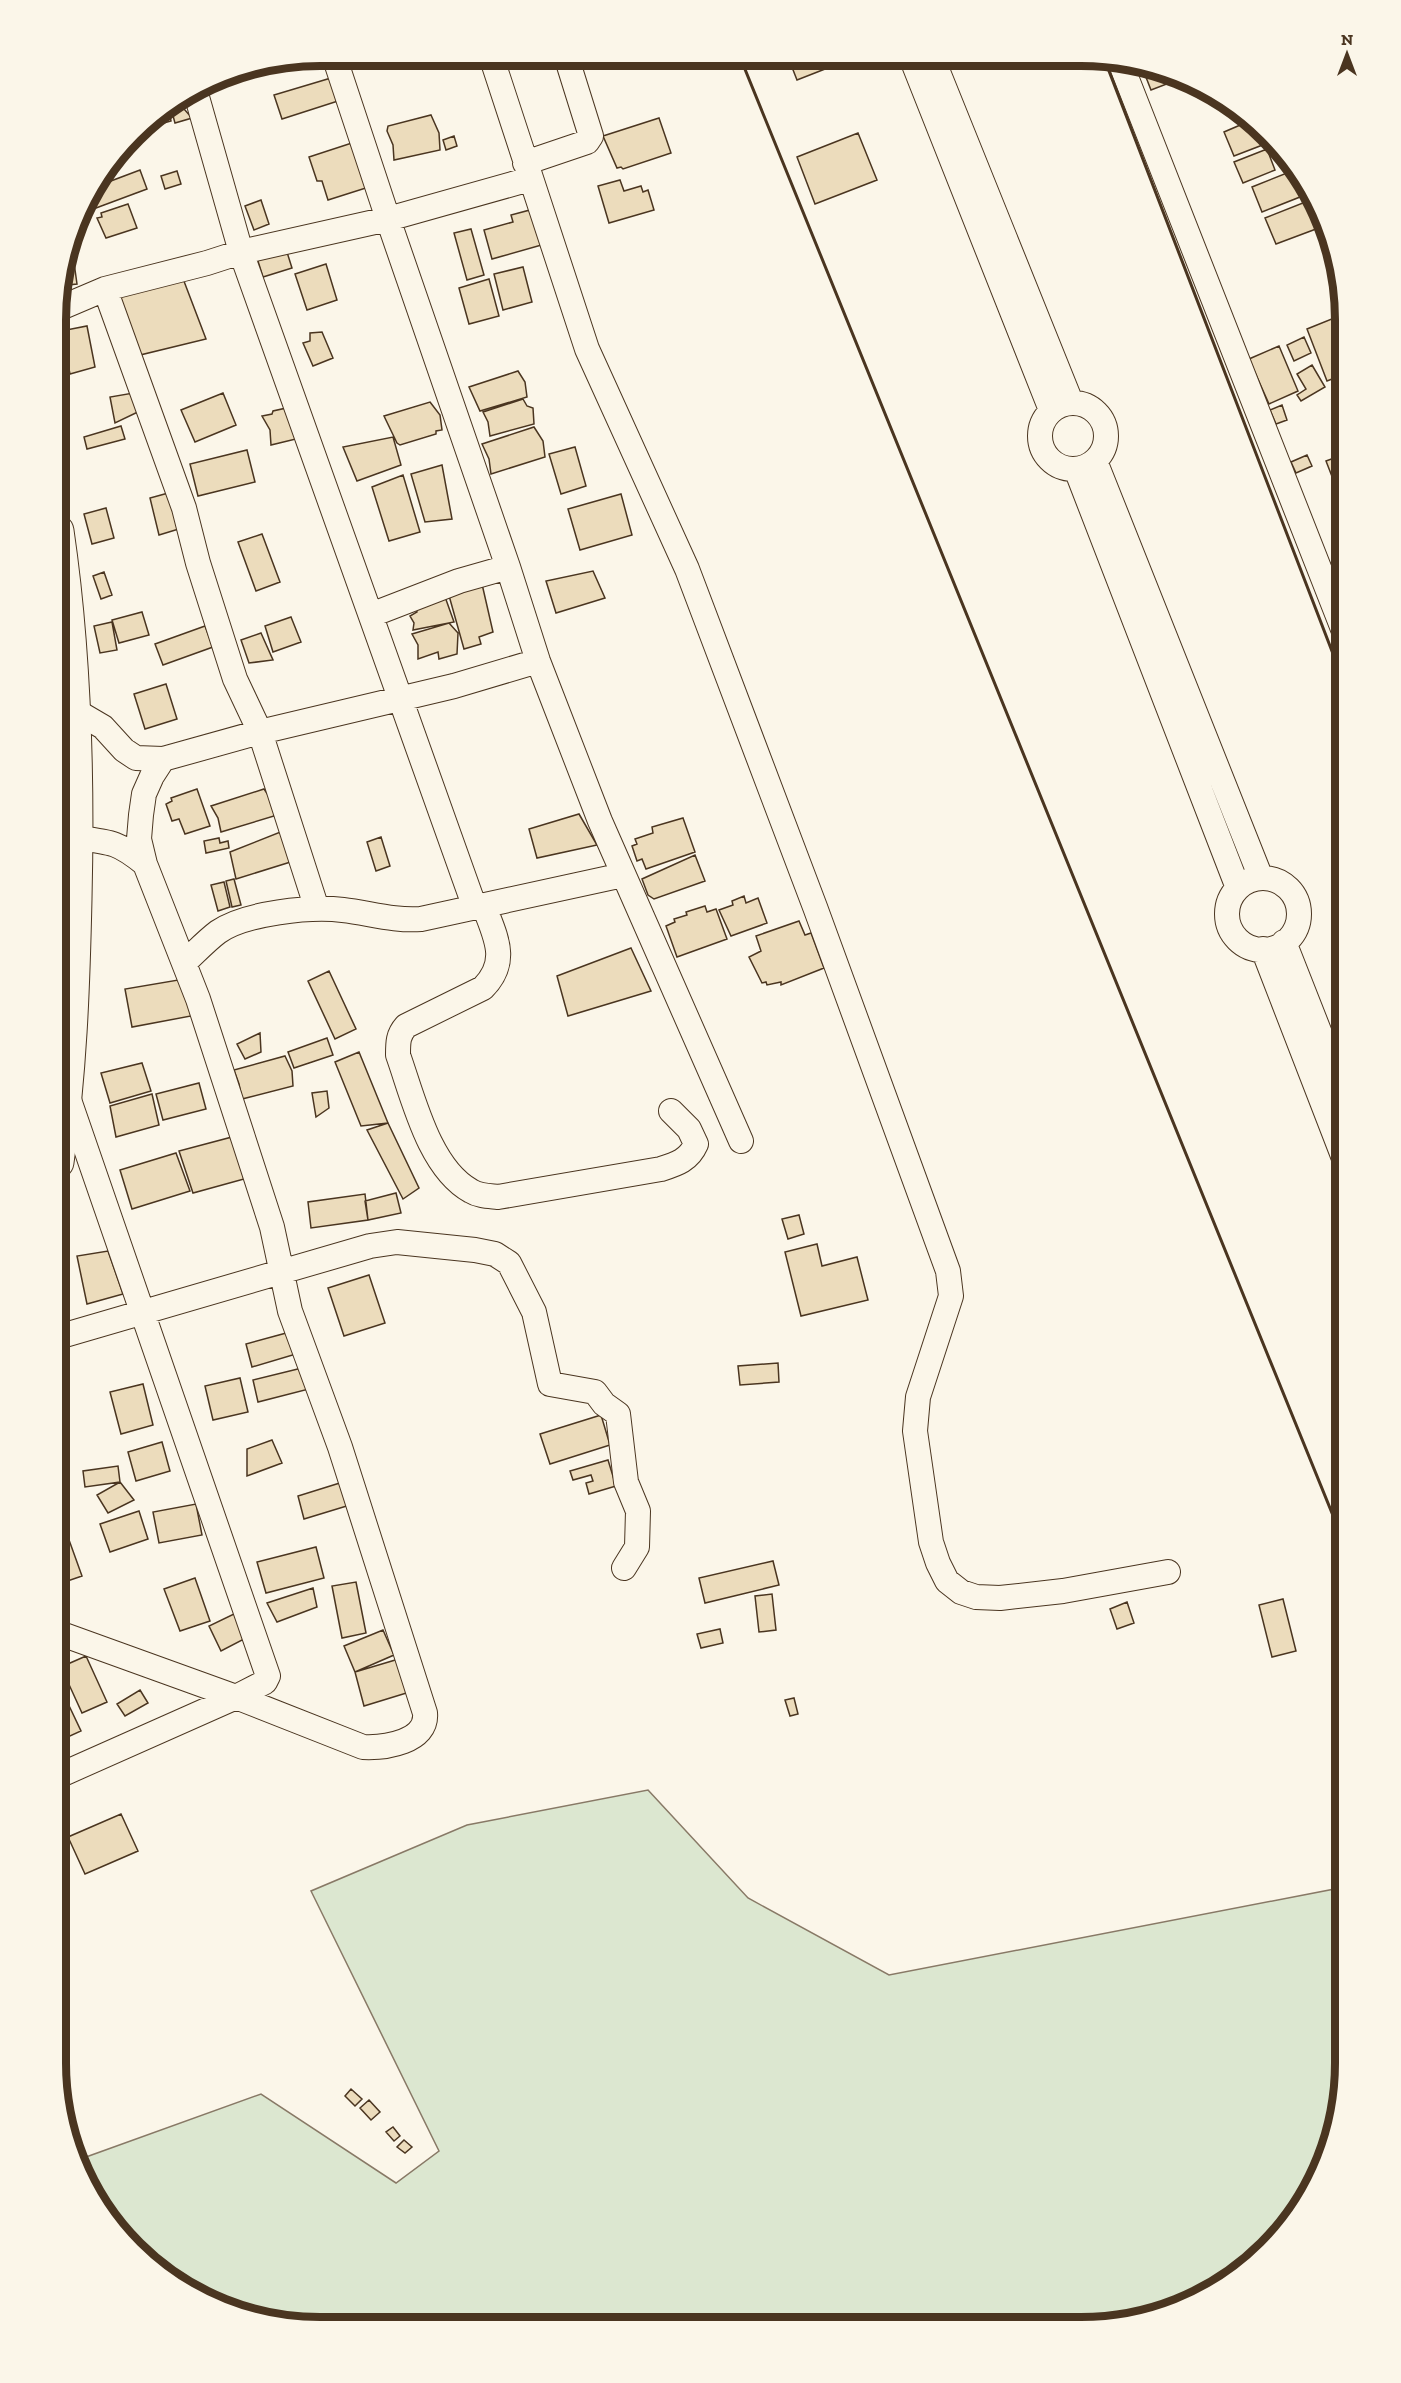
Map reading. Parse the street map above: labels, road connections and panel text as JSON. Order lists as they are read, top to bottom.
{
  "north": "top"
}
